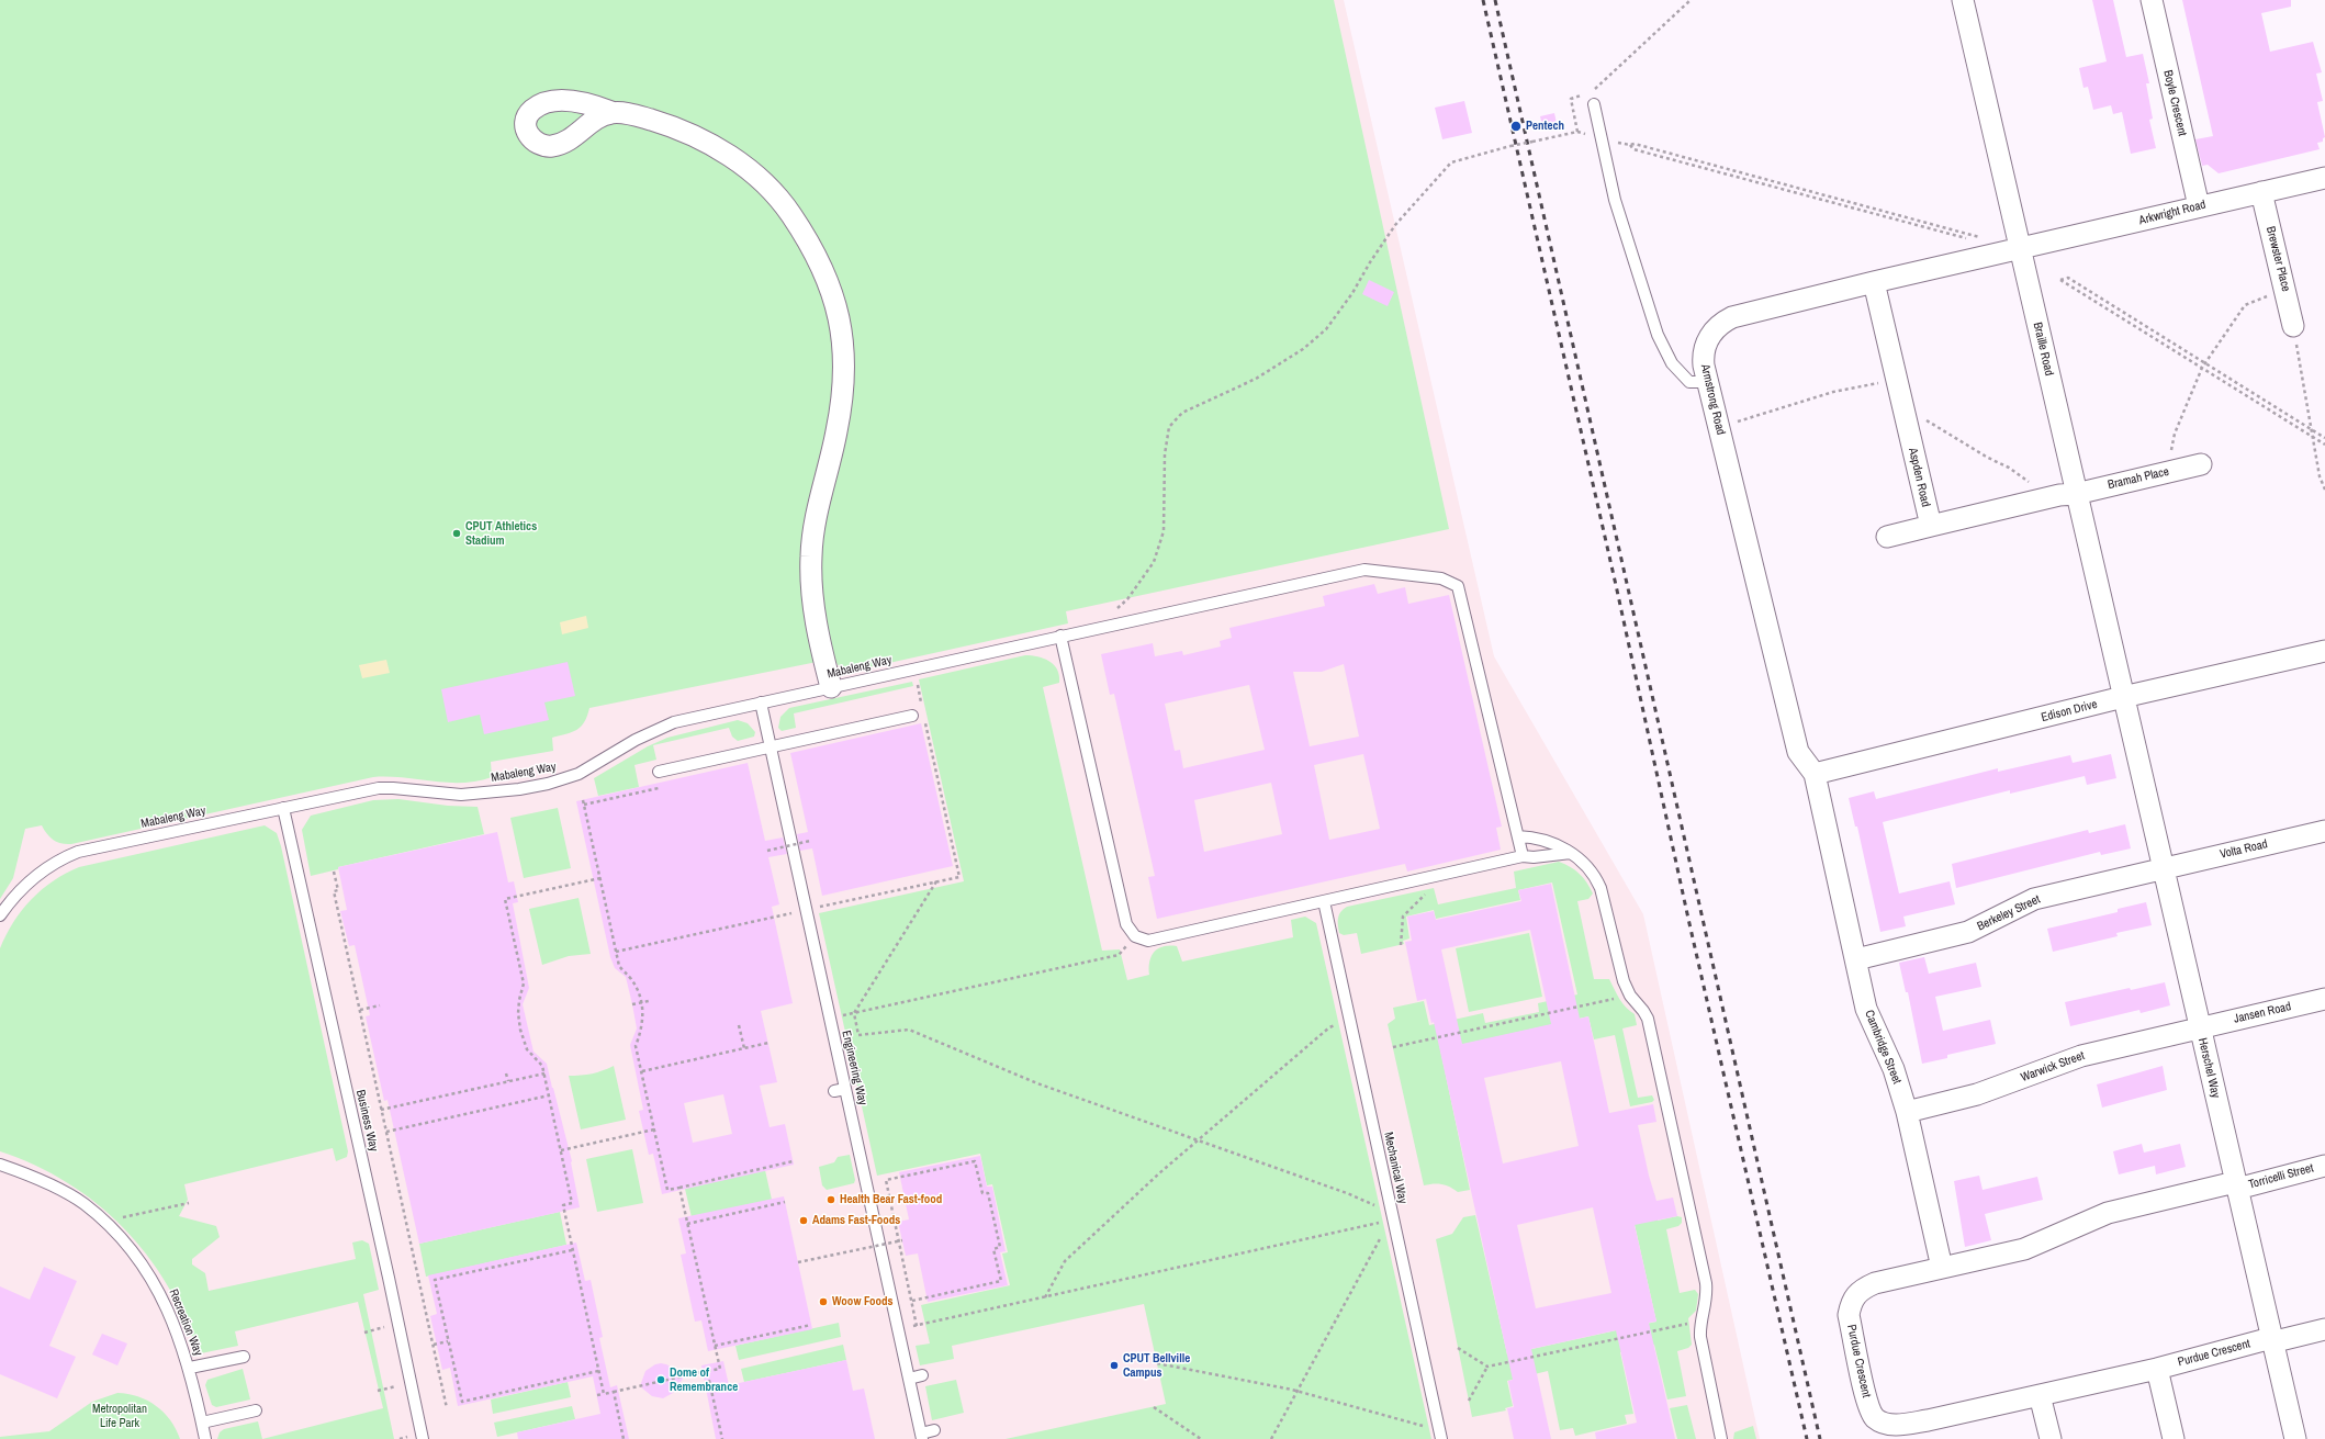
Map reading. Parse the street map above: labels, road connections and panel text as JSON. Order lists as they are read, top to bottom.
{
  "streets": {
    "street": [
      "Boyle Crescent",
      "Arkwright Road",
      "Brewster Place",
      "Braille Road",
      "Armstrong Road",
      "Aspden Road",
      "Bramah Place",
      "Edison Drive",
      "Volta Road",
      "Berkeley Street",
      "Jansen Road",
      "Cambridge Street",
      "Warwick Street",
      "Herschel Way",
      "Torricelli Street",
      "Purdue Crescent"
    ],
    "lane": [
      "Mabaleng Way",
      "Engineering Way",
      "Business Way",
      "Mechanical Way",
      "Recreation Way"
    ]
  },
  "crossings": [
    ["Boyle Crescent", "Arkwright Road"],
    ["Arkwright Road", "Brewster Place"],
    ["Arkwright Road", "Braille Road"],
    ["Arkwright Road", "Armstrong Road"],
    ["Braille Road", "Armstrong Road"],
    ["Braille Road", "Bramah Place"],
    ["Braille Road", "Edison Drive"],
    ["Braille Road", "Herschel Way"],
    ["Armstrong Road", "Aspden Road"],
    ["Armstrong Road", "Edison Drive"],
    ["Armstrong Road", "Cambridge Street"],
    ["Mabaleng Way", "Engineering Way"],
    ["Mabaleng Way", "Business Way"],
    ["Edison Drive", "Cambridge Street"],
    ["Edison Drive", "Herschel Way"],
    ["Volta Road", "Berkeley Street"],
    ["Volta Road", "Herschel Way"],
    ["Berkeley Street", "Cambridge Street"],
    ["Berkeley Street", "Herschel Way"],
    ["Jansen Road", "Warwick Street"],
    ["Jansen Road", "Herschel Way"],
    ["Cambridge Street", "Warwick Street"],
    ["Cambridge Street", "Purdue Crescent"],
    ["Warwick Street", "Herschel Way"],
    ["Herschel Way", "Torricelli Street"],
    ["Herschel Way", "Purdue Crescent"],
    ["Torricelli Street", "Purdue Crescent"]
  ],
  "parks": ["Metropolitan Life Park"],
  "places": [
    "Pentech",
    "CPUT Athletics Stadium",
    "Health Bear Fast-food",
    "Adams Fast-Foods",
    "Woow Foods",
    "CPUT Bellville Campus",
    "Dome of Remembrance"
  ]
}
